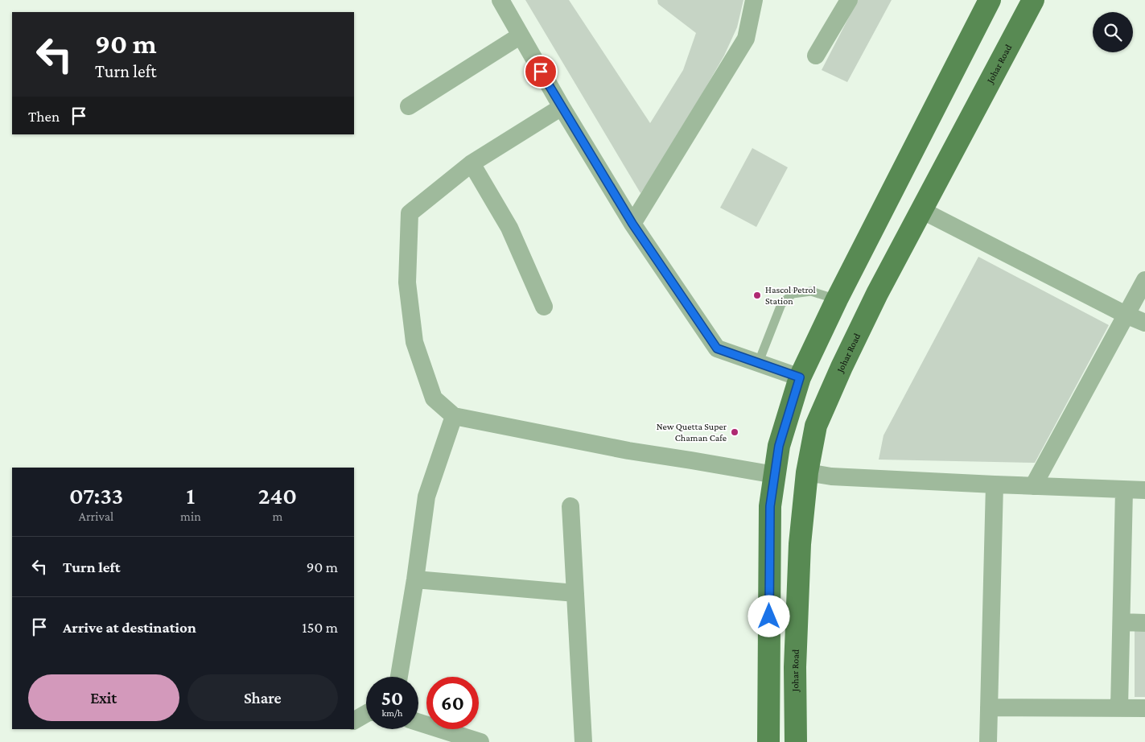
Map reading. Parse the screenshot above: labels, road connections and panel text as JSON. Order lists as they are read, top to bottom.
{
  "streets": {
    "main road": ["Johar Road"]
  },
  "places": ["Hascol Petrol Station", "New Quetta Super Chaman Cafe"],
  "page": {
    "turn": ["90 m", "Turn left"],
    "then": "Then",
    "eta": [
      "07:33",
      "Arrival",
      "1",
      "min",
      "240",
      "m"
    ],
    "list": [
      {
        "name": "Turn left",
        "value": "90 m"
      },
      {
        "name": "Arrive at destination",
        "value": "150 m"
      }
    ],
    "buttons": ["Exit", "Share"],
    "speed": "50 km/h",
    "limit": "60"
  }
}
